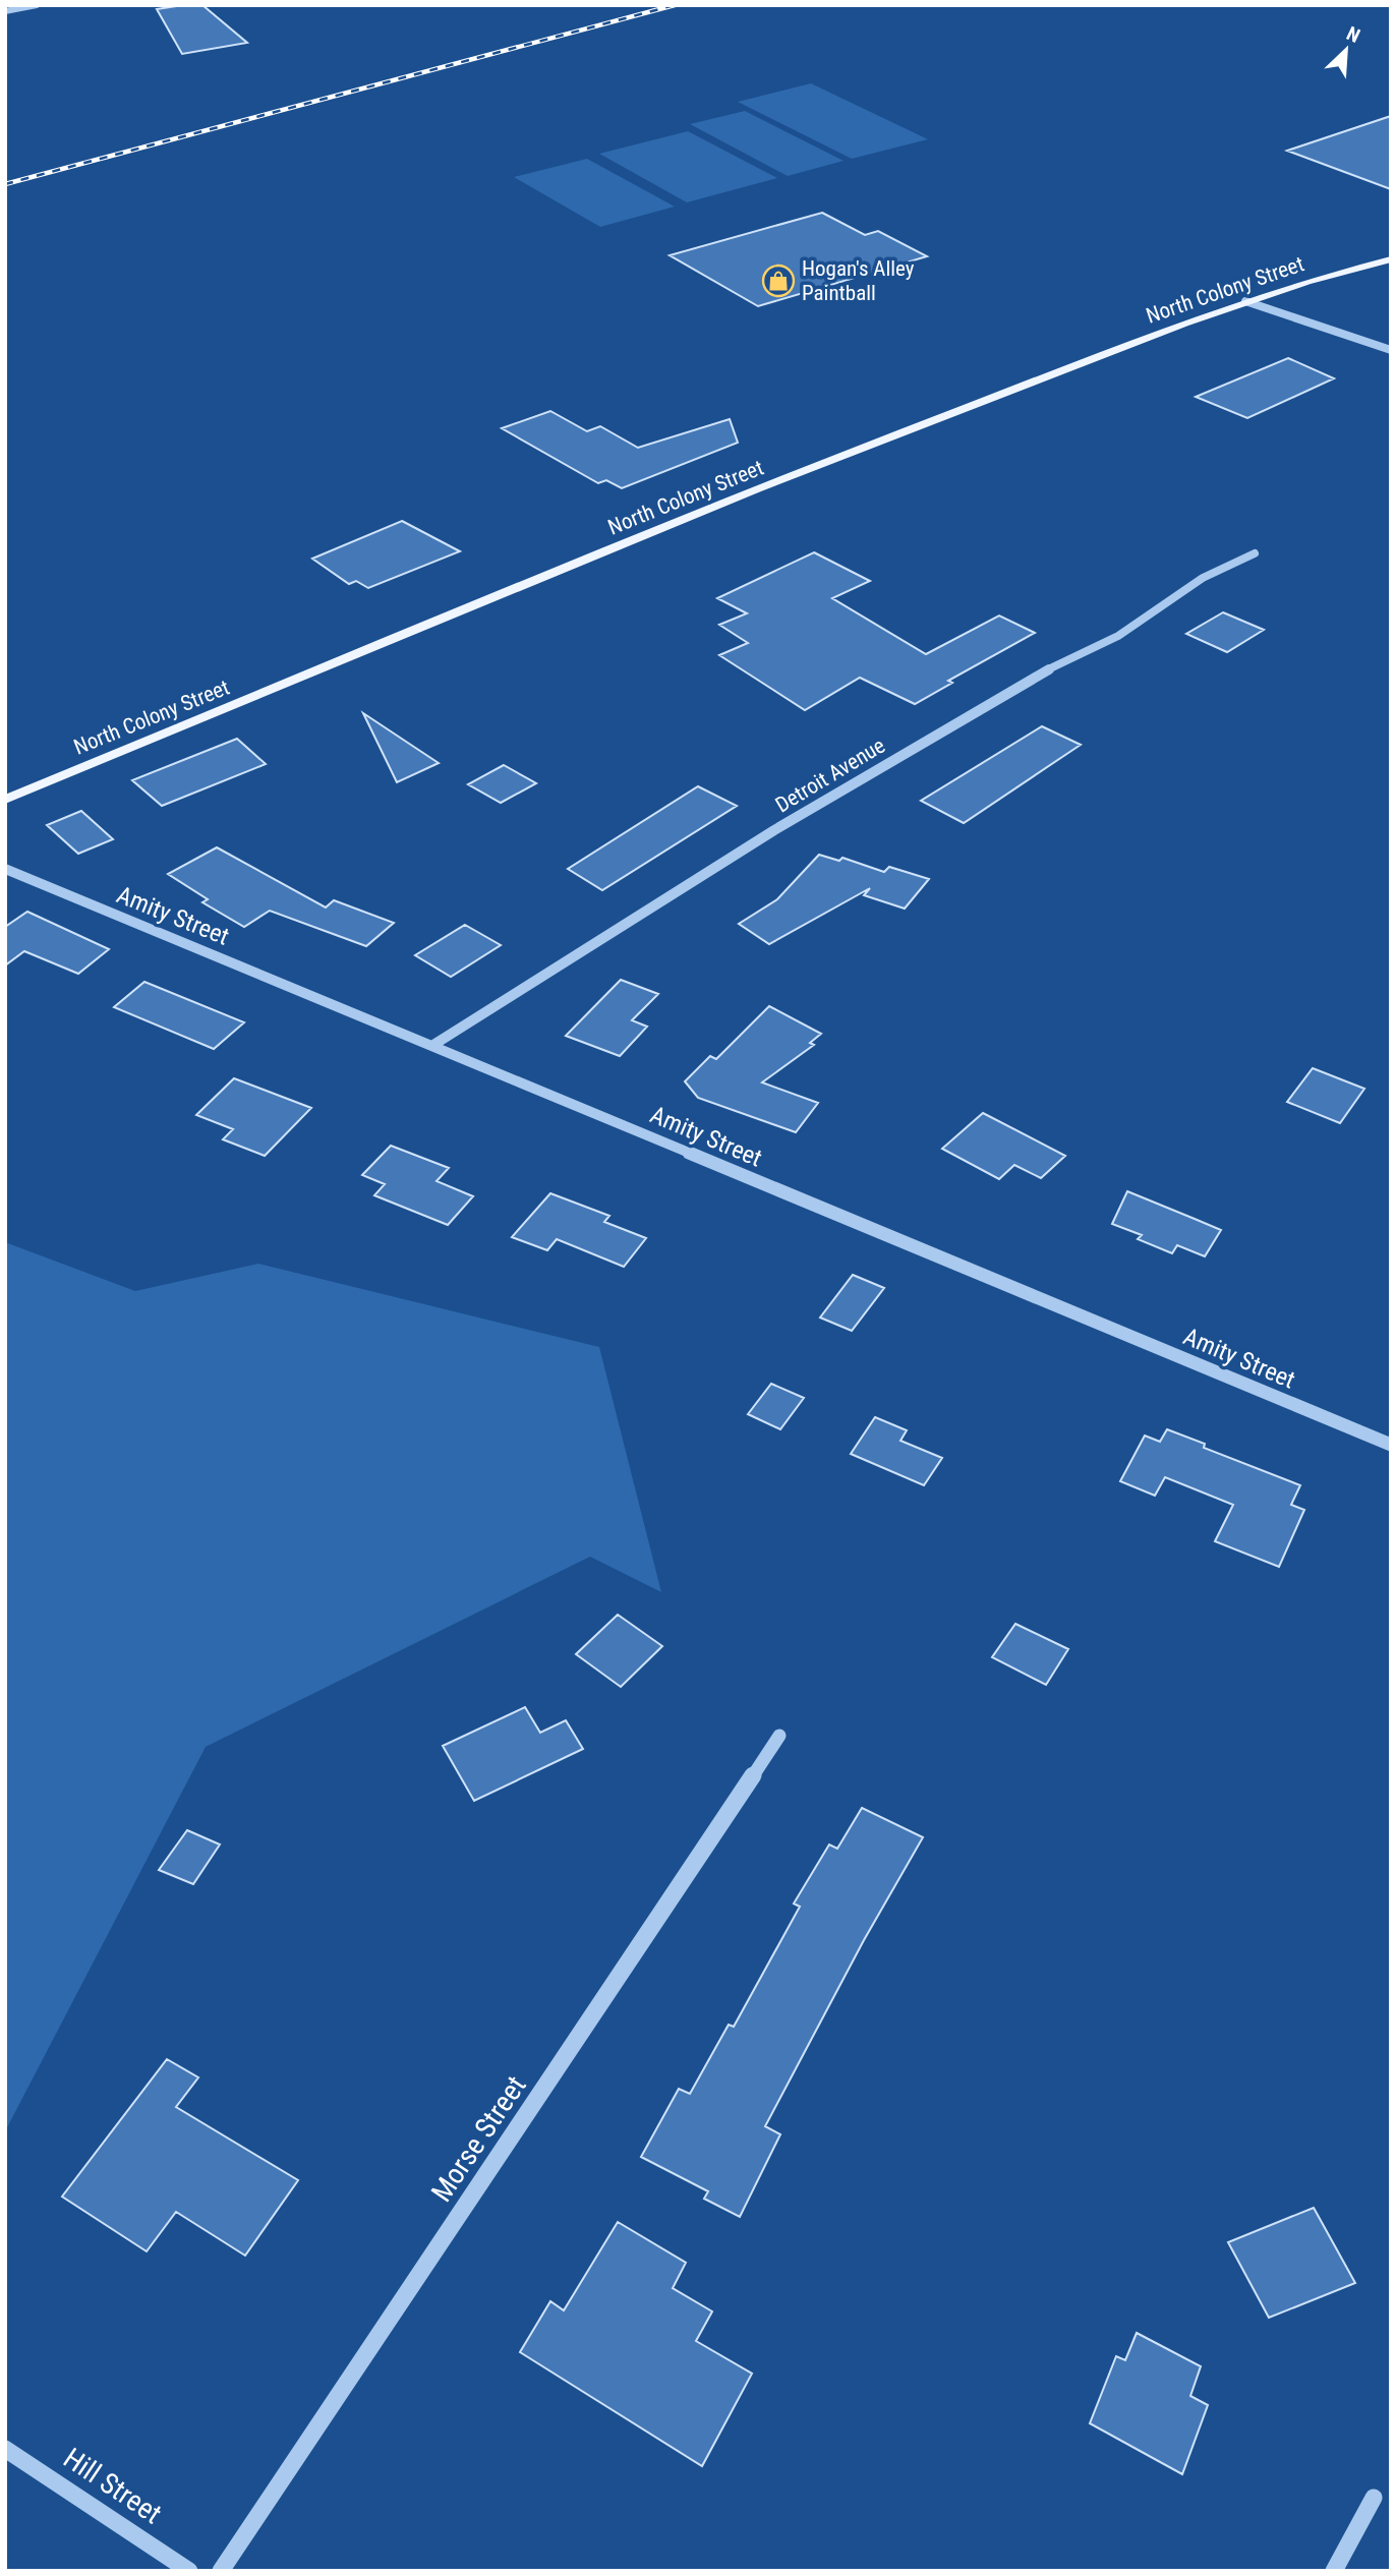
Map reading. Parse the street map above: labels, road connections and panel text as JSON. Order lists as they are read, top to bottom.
{
  "streets": {
    "main road": ["North Colony Street"],
    "street": [
      "Detroit Avenue",
      "Amity Street",
      "Morse Street",
      "Hill Street"
    ]
  },
  "crossings": [
    ["Detroit Avenue", "Amity Street"]
  ],
  "places": {
    "shop": ["Hogan's Alley Paintball"]
  },
  "north": "top right"
}
